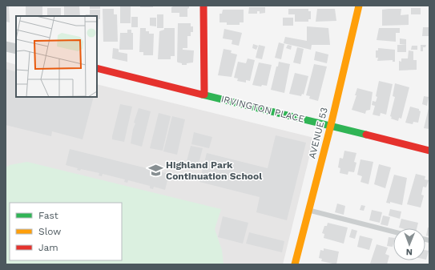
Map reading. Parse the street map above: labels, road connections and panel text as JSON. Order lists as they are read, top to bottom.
{
  "streets": {
    "street": ["IRVINGTON PLACE", "AVENUE 53"]
  },
  "crossings": [
    ["IRVINGTON PLACE", "AVENUE 53"]
  ],
  "places": {
    "school or university": ["Highland Park Continuation School"]
  },
  "legend": ["Fast", "Slow", "Jam"],
  "north": "bottom"
}
